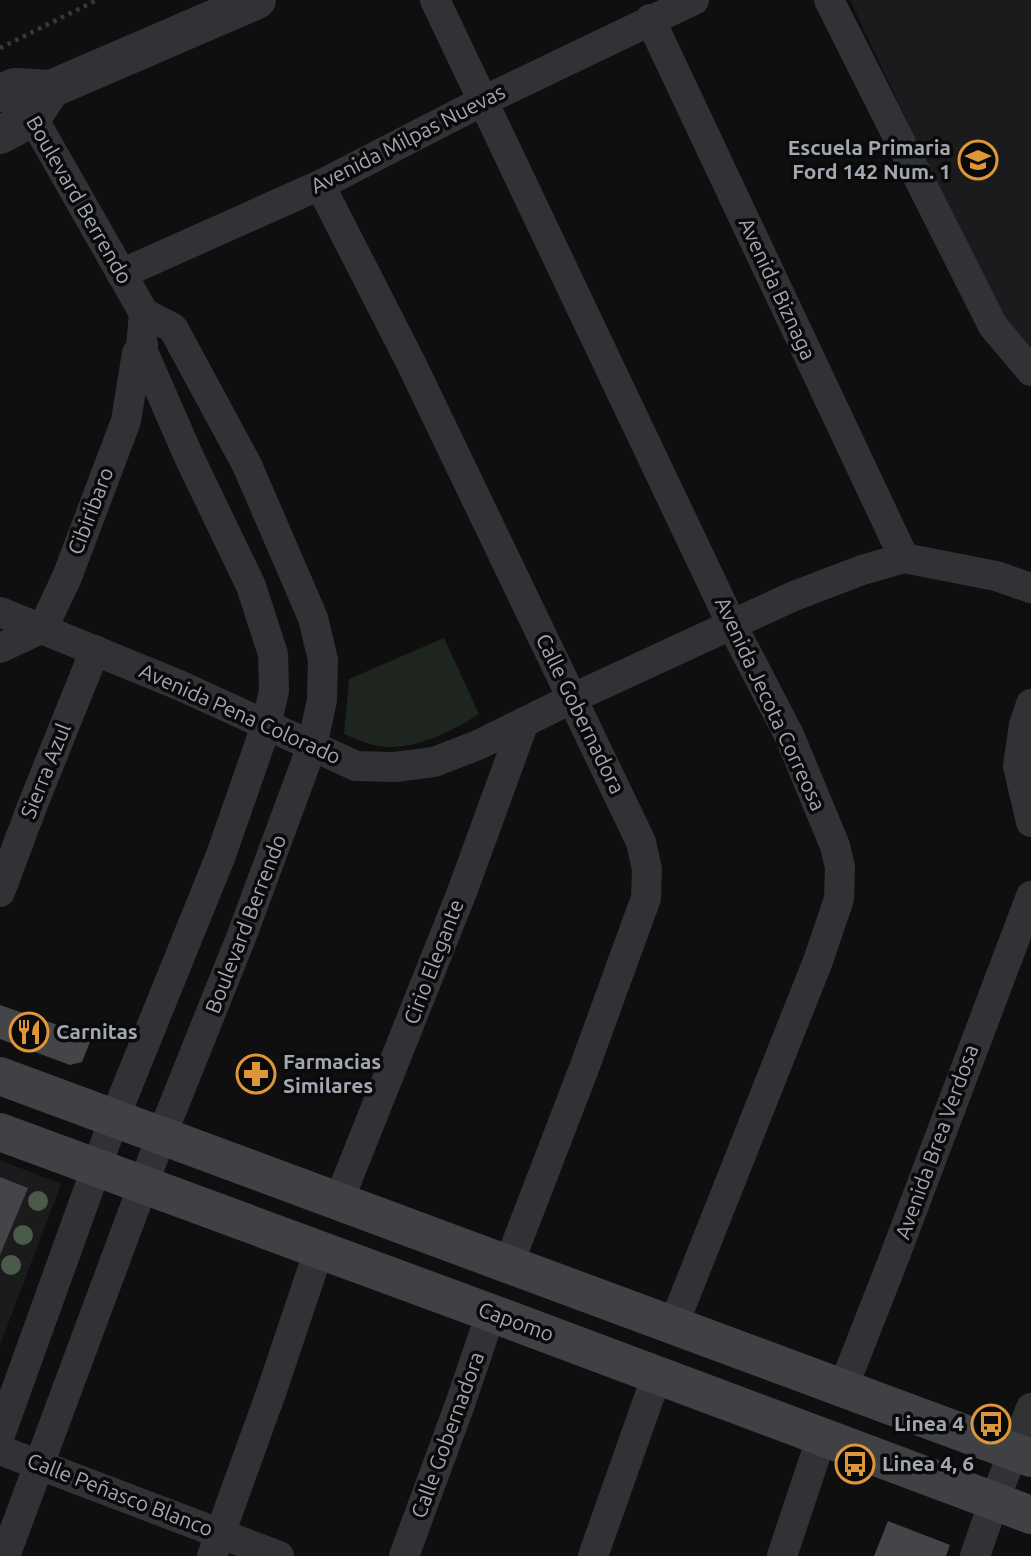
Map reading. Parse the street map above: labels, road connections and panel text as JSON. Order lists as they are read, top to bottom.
{
  "streets": {
    "main road": ["Capomo"],
    "street": [
      "Avenida Milpas Nuevas",
      "Boulevard Berrendo",
      "Avenida Biznaga",
      "Cibiribaro",
      "Avenida Jecota Correosa",
      "Avenida Pena Colorado",
      "Calle Gobernadora",
      "Sierra Azul",
      "Cirio Elegante",
      "Avenida Brea Verdosa",
      "Calle Peñasco Blanco"
    ]
  },
  "crossings": [
    ["Avenida Milpas Nuevas", "Boulevard Berrendo"],
    ["Avenida Milpas Nuevas", "Avenida Biznaga"],
    ["Avenida Milpas Nuevas", "Avenida Jecota Correosa"],
    ["Avenida Milpas Nuevas", "Calle Gobernadora"],
    ["Boulevard Berrendo", "Avenida Pena Colorado"],
    ["Boulevard Berrendo", "Capomo"],
    ["Boulevard Berrendo", "Calle Peñasco Blanco"],
    ["Avenida Biznaga", "Avenida Pena Colorado"],
    ["Cibiribaro", "Avenida Pena Colorado"],
    ["Avenida Jecota Correosa", "Avenida Pena Colorado"],
    ["Avenida Pena Colorado", "Calle Gobernadora"],
    ["Avenida Pena Colorado", "Sierra Azul"],
    ["Avenida Pena Colorado", "Cirio Elegante"],
    ["Calle Gobernadora", "Capomo"]
  ],
  "places": {
    "school or university": ["Escuela Primaria Ford 142 Num. 1"],
    "restaurant": ["Carnitas"],
    "pharmacy": ["Farmacias Similares"],
    "bus stop": ["Linea 4", "Linea 4, 6"]
  }
}
